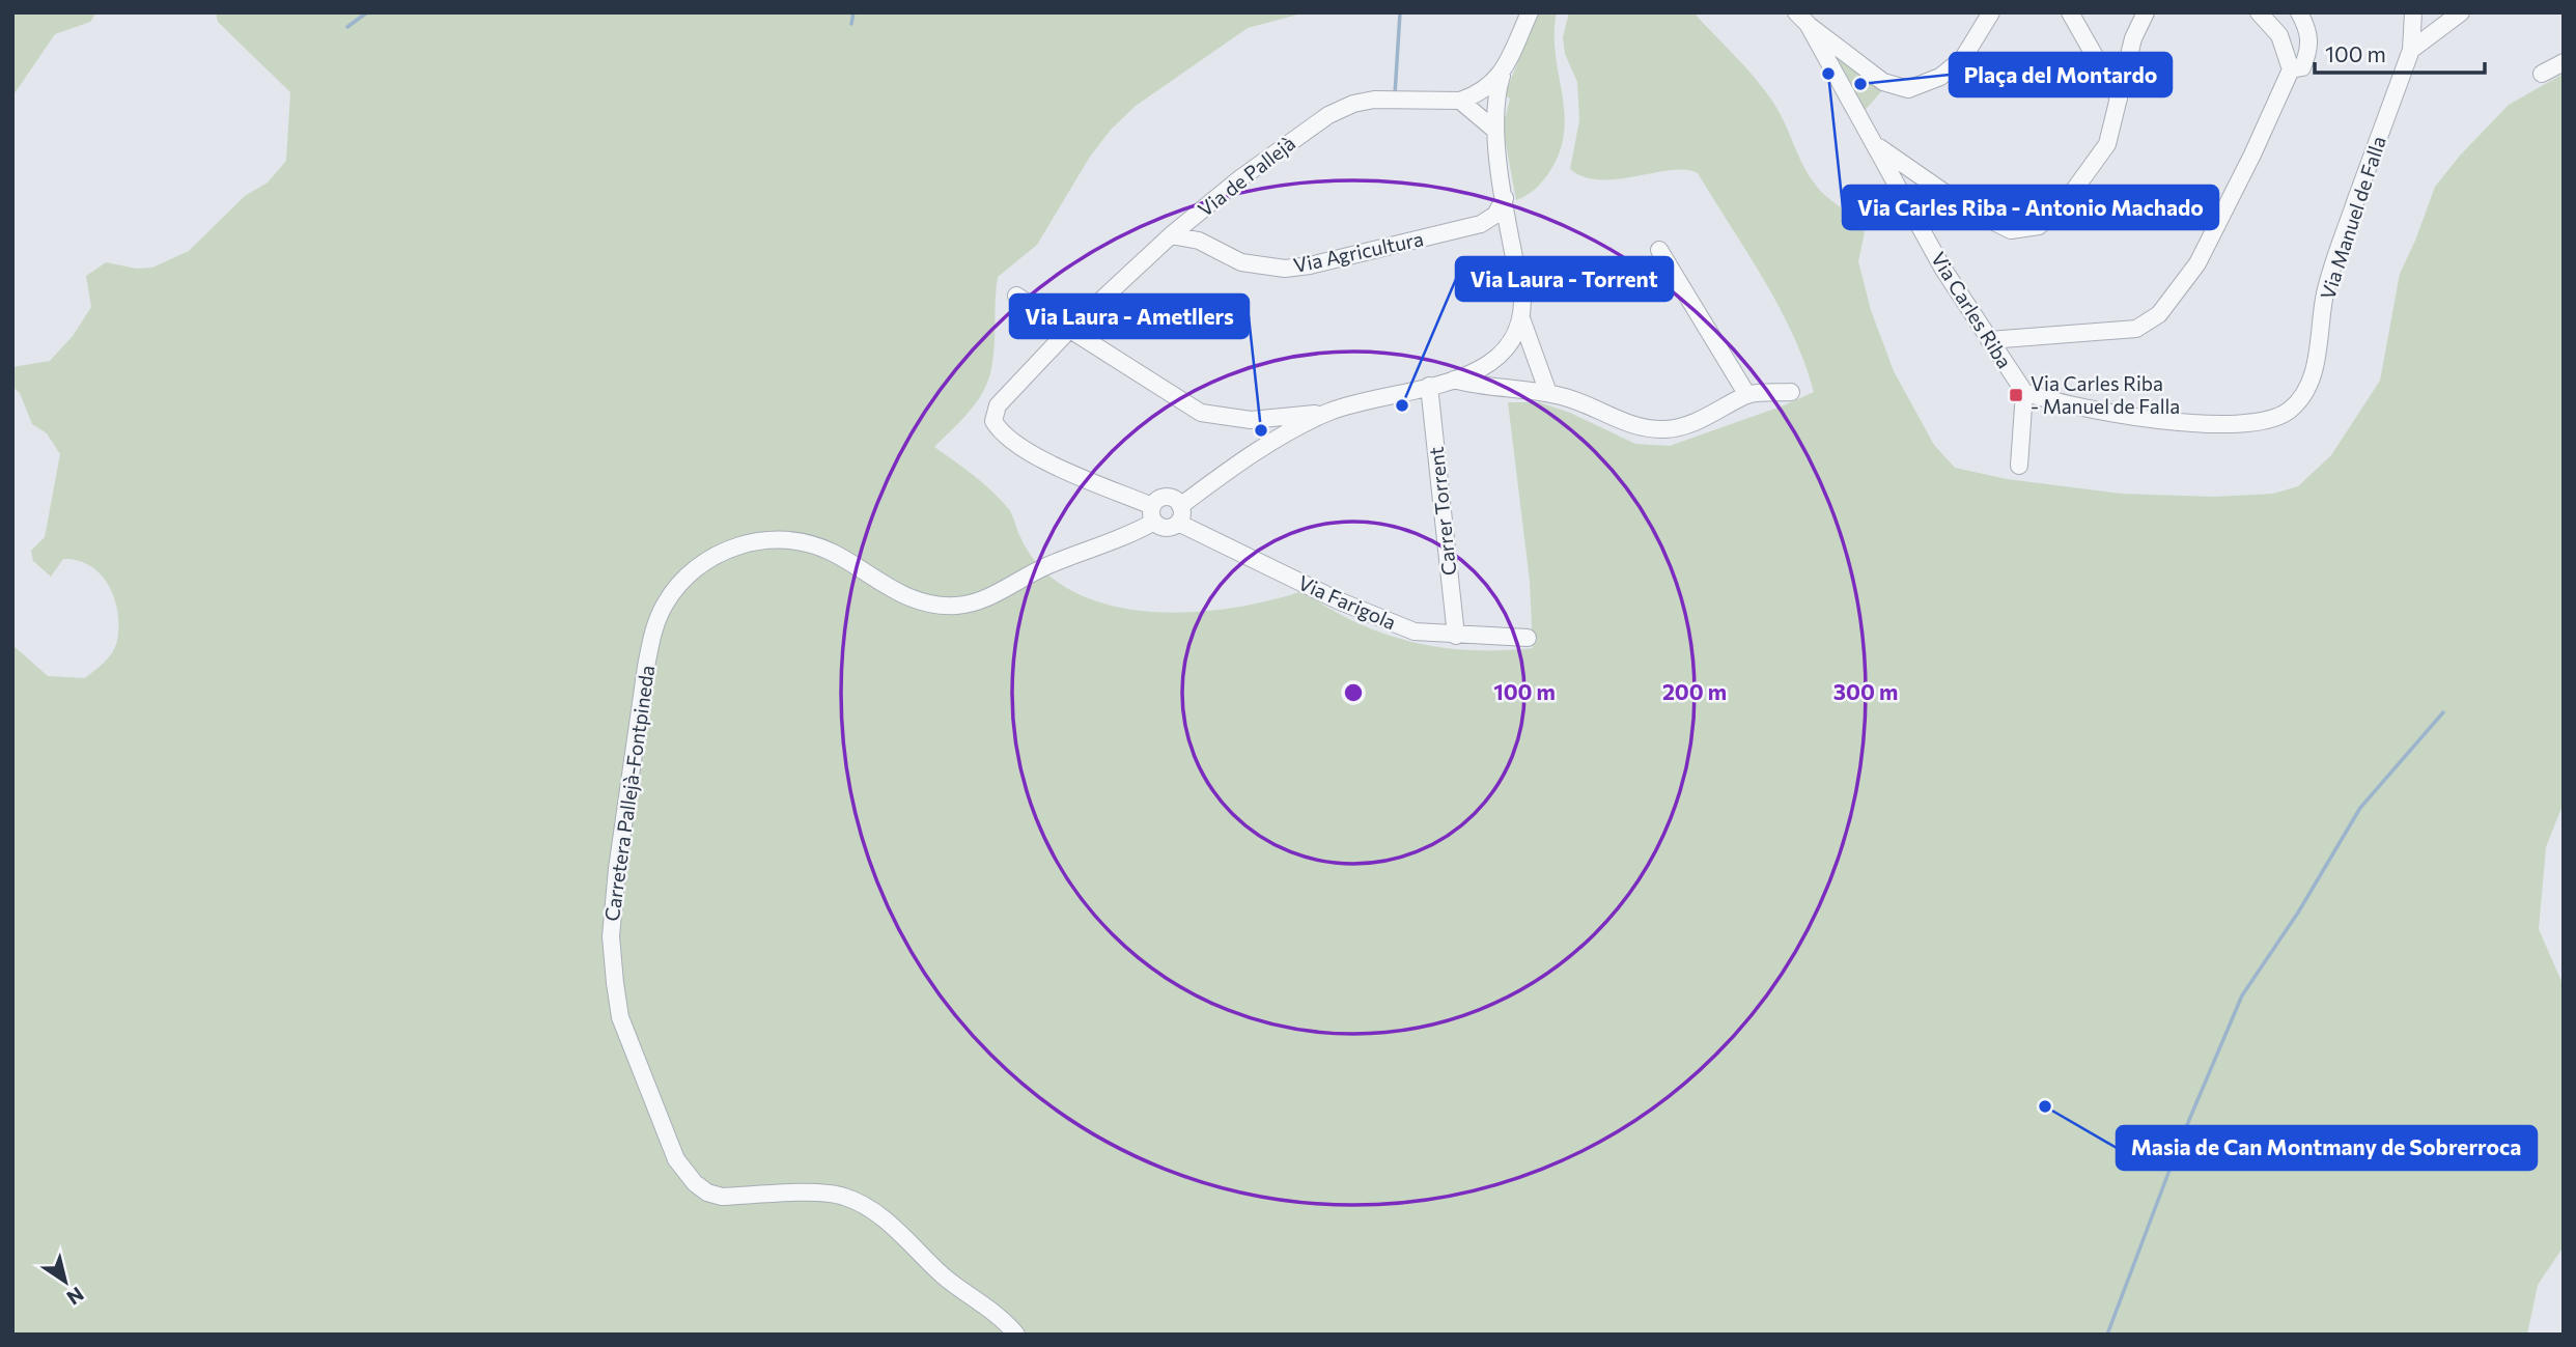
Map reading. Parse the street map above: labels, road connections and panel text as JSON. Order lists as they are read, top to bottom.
{
  "streets": {
    "street": [
      "Via de Pallejà",
      "Via Manuel de Falla",
      "Via Agricultura",
      "Via Carles Riba",
      "Carrer Torrent",
      "Via Farigola",
      "Carretera Pallejà-Fontpineda"
    ]
  },
  "crossings": [
    ["Via de Pallejà", "Via Agricultura"],
    ["Via de Pallejà", "Carretera Pallejà-Fontpineda"],
    ["Via Manuel de Falla", "Via Carles Riba"],
    ["Carrer Torrent", "Via Farigola"]
  ],
  "places": {
    "other": [
      "Via Carles Riba - Antonio Machado",
      "Plaça del Montardo",
      "Via Laura - Torrent",
      "Via Laura - Ametllers",
      "Masia de Can Montmany de Sobrerroca"
    ],
    "transit": ["Via Carles Riba - Manuel de Falla"]
  },
  "scale_bar": "100 m",
  "north": "bottom right",
  "rings": ["100 m", "200 m", "300 m"]
}
